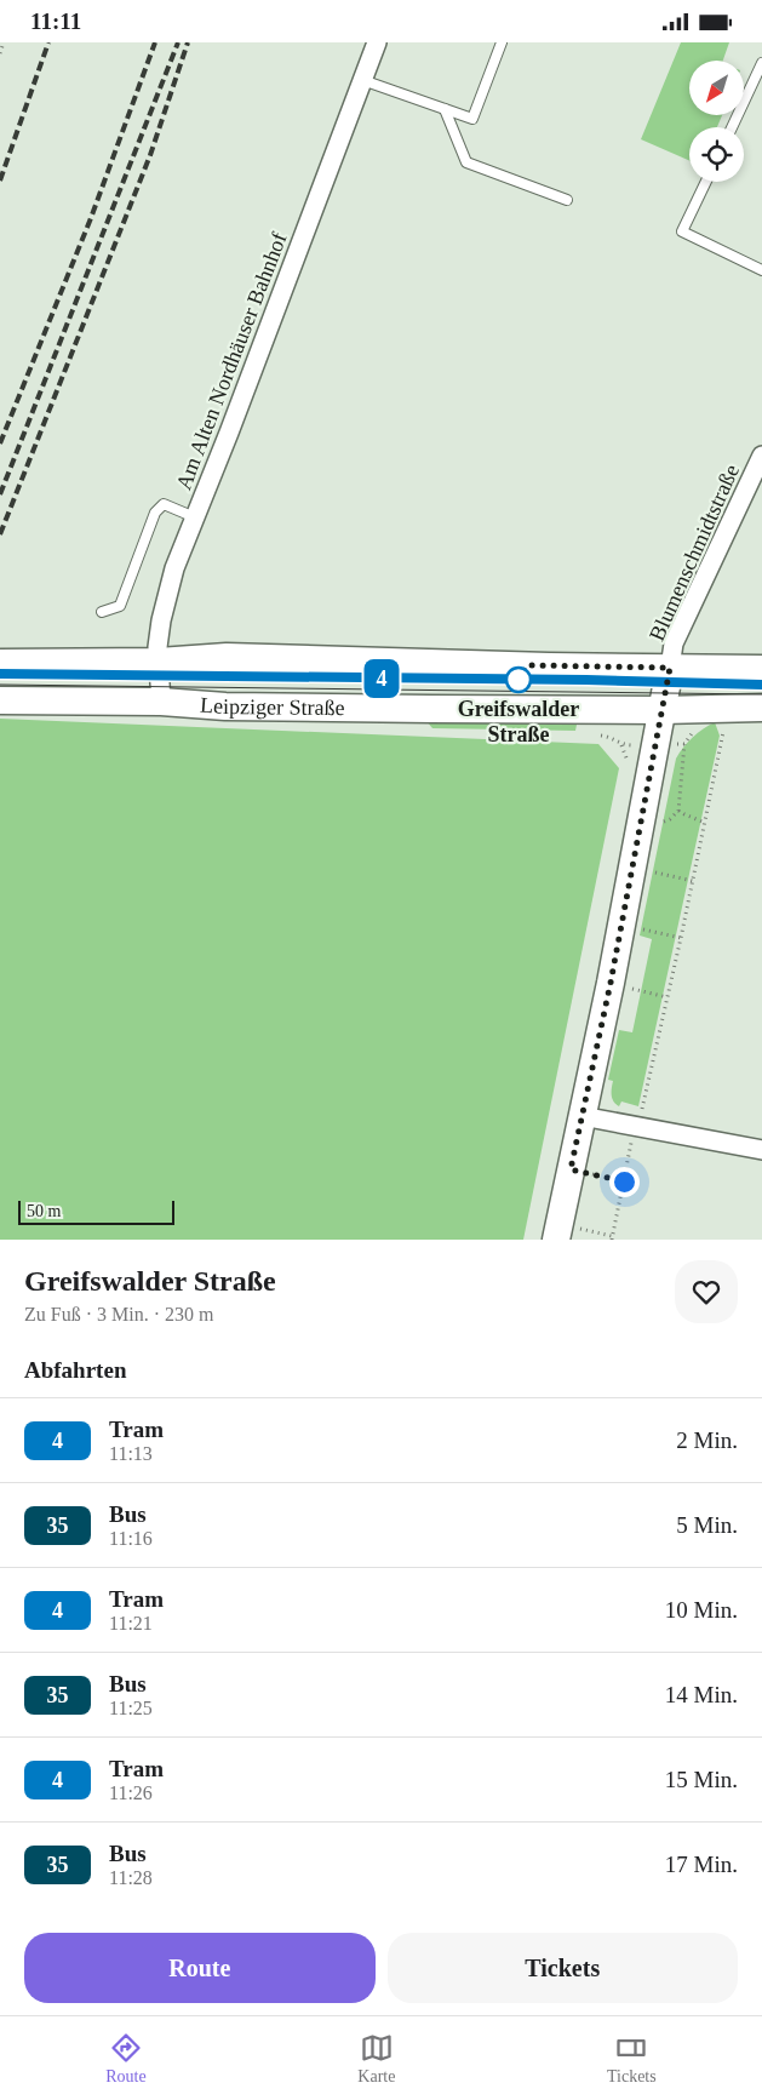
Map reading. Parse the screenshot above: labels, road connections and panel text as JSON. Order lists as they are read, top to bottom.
{
  "streets": {
    "main road": ["Leipziger Straße"],
    "street": ["Am Alten Nordhäuser Bahnhof", "Blumenschmidtstraße"]
  },
  "crossings": [
    ["Am Alten Nordhäuser Bahnhof", "Leipziger Straße"]
  ],
  "places": ["Greifswalder Straße"],
  "lines": ["tram line 4"],
  "scale_bar": "50 m",
  "north": "bottom left",
  "page": {
    "status": "11:11",
    "on_map": "4",
    "scale": "50 m",
    "heading": [
      ["Greifswalder Straße", "Zu Fuß · 3 Min. · 230 m"],
      "Abfahrten"
    ],
    "list": [
      {
        "mark": "4",
        "name": "Tram",
        "note": "11:13",
        "value": "2 Min."
      },
      {
        "mark": "35",
        "name": "Bus",
        "note": "11:16",
        "value": "5 Min."
      },
      {
        "mark": "4",
        "name": "Tram",
        "note": "11:21",
        "value": "10 Min."
      },
      {
        "mark": "35",
        "name": "Bus",
        "note": "11:25",
        "value": "14 Min."
      },
      {
        "mark": "4",
        "name": "Tram",
        "note": "11:26",
        "value": "15 Min."
      },
      {
        "mark": "35",
        "name": "Bus",
        "note": "11:28",
        "value": "17 Min."
      }
    ],
    "buttons": ["Route", "Tickets"],
    "tabs": ["Route", "Karte", "Tickets"]
  }
}
